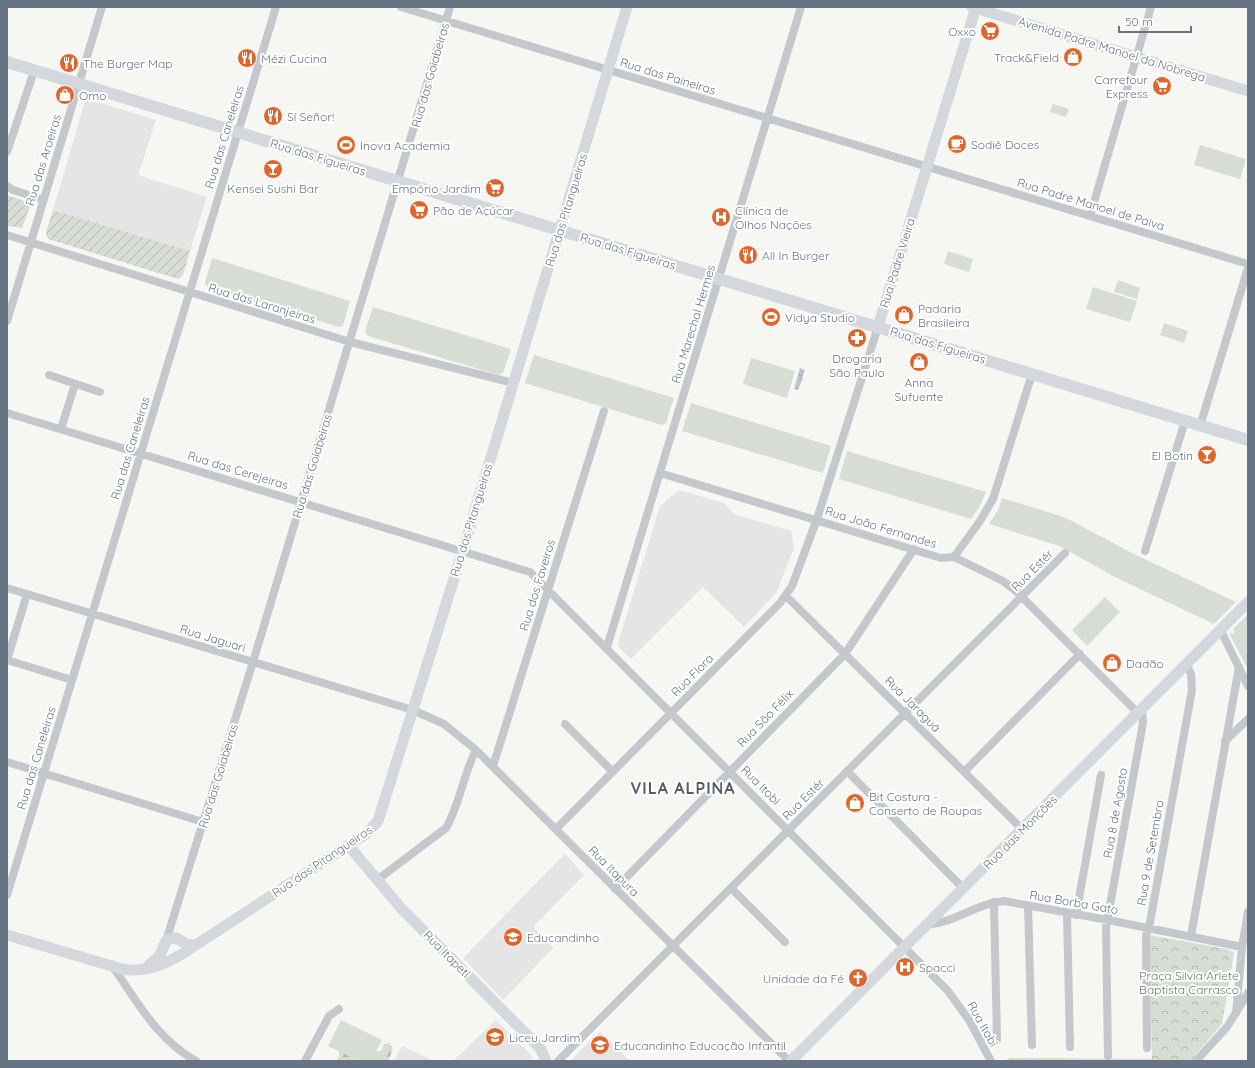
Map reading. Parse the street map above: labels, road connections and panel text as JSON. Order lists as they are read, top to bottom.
{
  "streets": {
    "main road": ["Rua das Figueiras"],
    "street": [
      "Avenida Padre Manoel da Nobrega",
      "Rua das Goiabeiras",
      "Rua das Paineiras",
      "Rua das Caneleiras",
      "Rua das Aroeiras",
      "Rua Padre Manoel de Paiva",
      "Rua das Pitangueiras",
      "Rua Padre Vieira",
      "Rua das Laranjeiras",
      "Rua Marechal Hermes",
      "Rua das Cerejeiras",
      "Rua João Fernandes",
      "Rua Estér",
      "Rua dos Faveiros",
      "Rua Jaguari",
      "Rua Flora",
      "Rua Jaraguá",
      "Rua São Félix",
      "Rua Itobi",
      "Rua 8 de Agosto",
      "Rua das Monções",
      "Rua 9 de Setembro",
      "Rua Itapura",
      "Rua Borba Gato",
      "Rua Itapeti"
    ]
  },
  "crossings": [
    ["Avenida Padre Manoel da Nobrega", "Rua Padre Vieira"],
    ["Rua das Goiabeiras", "Rua das Paineiras"],
    ["Rua das Goiabeiras", "Rua das Figueiras"],
    ["Rua das Goiabeiras", "Rua das Laranjeiras"],
    ["Rua das Goiabeiras", "Rua das Cerejeiras"],
    ["Rua das Goiabeiras", "Rua Jaguari"],
    ["Rua das Paineiras", "Rua Padre Manoel de Paiva"],
    ["Rua das Paineiras", "Rua das Pitangueiras"],
    ["Rua das Paineiras", "Rua Padre Vieira"],
    ["Rua das Paineiras", "Rua Marechal Hermes"],
    ["Rua das Caneleiras", "Rua das Figueiras"],
    ["Rua das Caneleiras", "Rua das Laranjeiras"],
    ["Rua das Caneleiras", "Rua das Cerejeiras"],
    ["Rua das Caneleiras", "Rua Jaguari"],
    ["Rua das Figueiras", "Rua das Aroeiras"],
    ["Rua das Figueiras", "Rua das Pitangueiras"],
    ["Rua das Figueiras", "Rua Padre Vieira"],
    ["Rua das Figueiras", "Rua Marechal Hermes"],
    ["Rua das Aroeiras", "Rua das Laranjeiras"],
    ["Rua Padre Manoel de Paiva", "Rua Padre Vieira"],
    ["Rua das Pitangueiras", "Rua das Laranjeiras"],
    ["Rua das Pitangueiras", "Rua das Cerejeiras"],
    ["Rua das Pitangueiras", "Rua Jaguari"],
    ["Rua das Pitangueiras", "Rua Itapura"],
    ["Rua das Pitangueiras", "Rua Itapeti"],
    ["Rua Padre Vieira", "Rua João Fernandes"],
    ["Rua Padre Vieira", "Rua Flora"],
    ["Rua Marechal Hermes", "Rua João Fernandes"],
    ["Rua Marechal Hermes", "Rua Itobi"],
    ["Rua das Cerejeiras", "Rua dos Faveiros"],
    ["Rua das Cerejeiras", "Rua Itobi"],
    ["Rua João Fernandes", "Rua Estér"],
    ["Rua João Fernandes", "Rua Flora"],
    ["Rua João Fernandes", "Rua São Félix"],
    ["Rua João Fernandes", "Rua 8 de Agosto"],
    ["Rua João Fernandes", "Rua das Monções"],
    ["Rua Estér", "Rua Jaraguá"],
    ["Rua Estér", "Rua Itobi"],
    ["Rua Estér", "Rua Itapura"],
    ["Rua dos Faveiros", "Rua Itobi"],
    ["Rua dos Faveiros", "Rua Itapura"],
    ["Rua Jaguari", "Rua Itapura"],
    ["Rua Flora", "Rua Jaraguá"],
    ["Rua Flora", "Rua Itobi"],
    ["Rua Flora", "Rua Itapura"],
    ["Rua Jaraguá", "Rua São Félix"],
    ["Rua Jaraguá", "Rua das Monções"],
    ["Rua São Félix", "Rua Itobi"],
    ["Rua São Félix", "Rua Itapura"],
    ["Rua Itobi", "Rua das Monções"],
    ["Rua 8 de Agosto", "Rua das Monções"],
    ["Rua 8 de Agosto", "Rua Borba Gato"],
    ["Rua das Monções", "Rua 9 de Setembro"],
    ["Rua das Monções", "Rua Itapura"],
    ["Rua das Monções", "Rua Borba Gato"],
    ["Rua 9 de Setembro", "Rua Borba Gato"]
  ],
  "districts": ["VILA ALPINA"],
  "parks": ["Praça Silvia Arlete Baptista Carrasco"],
  "places": {
    "supermarket": [
      "Oxxo",
      "Carrefour Express",
      "Empório Jardim",
      "Pão de Açúcar"
    ],
    "shop": [
      "Track&Field",
      "Omo",
      "Padaria Brasileira",
      "Anna Sufuente",
      "Dadão",
      "Bit Costura - Conserto de Roupas"
    ],
    "restaurant": [
      "Mézi Cucina",
      "The Burger Map",
      "Sí Señor!",
      "All In Burger"
    ],
    "cafe": ["Sodiê Doces"],
    "sports": ["Inova Academia", "Vidya Studio"],
    "bar": ["Kensei Sushi Bar", "El Botin"],
    "hospital": ["Clínica de Olhos Nações", "Spacci"],
    "pharmacy": ["Drogaria São Paulo"],
    "school or university": ["Educandinho", "Liceu Jardim", "Educandinho Educação Infantil"],
    "church": ["Unidade da Fé"]
  },
  "scale_bar": "50 m"
}
